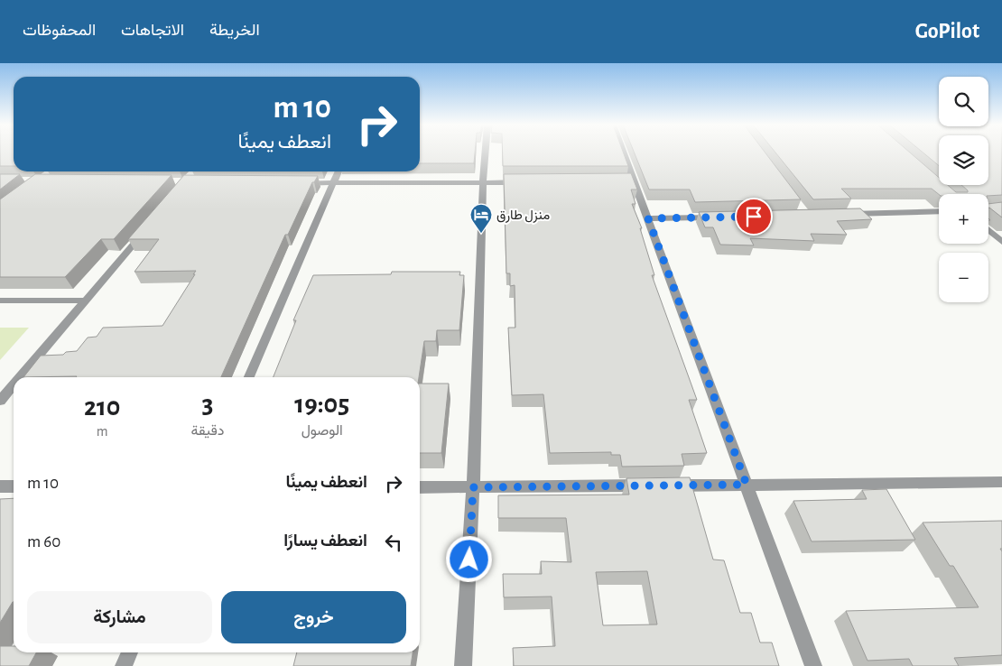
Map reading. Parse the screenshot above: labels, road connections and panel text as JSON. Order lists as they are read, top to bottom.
{
  "places": {
    "hotel": ["منزل طارق"]
  },
  "page": {
    "header": "GoPilot",
    "nav": ["الخريطة", "الاتجاهات", "المحفوظات"],
    "map_buttons": ["+", "−"],
    "turn": ["10 m", "انعطف يمينًا"],
    "eta": [
      "19:05",
      "الوصول",
      "3",
      "دقيقة",
      "210",
      "m"
    ],
    "list": [
      {
        "name": "انعطف يمينًا",
        "value": "10 m"
      },
      {
        "name": "انعطف يسارًا",
        "value": "60 m"
      }
    ],
    "buttons": ["خروج", "مشاركة"]
  }
}
